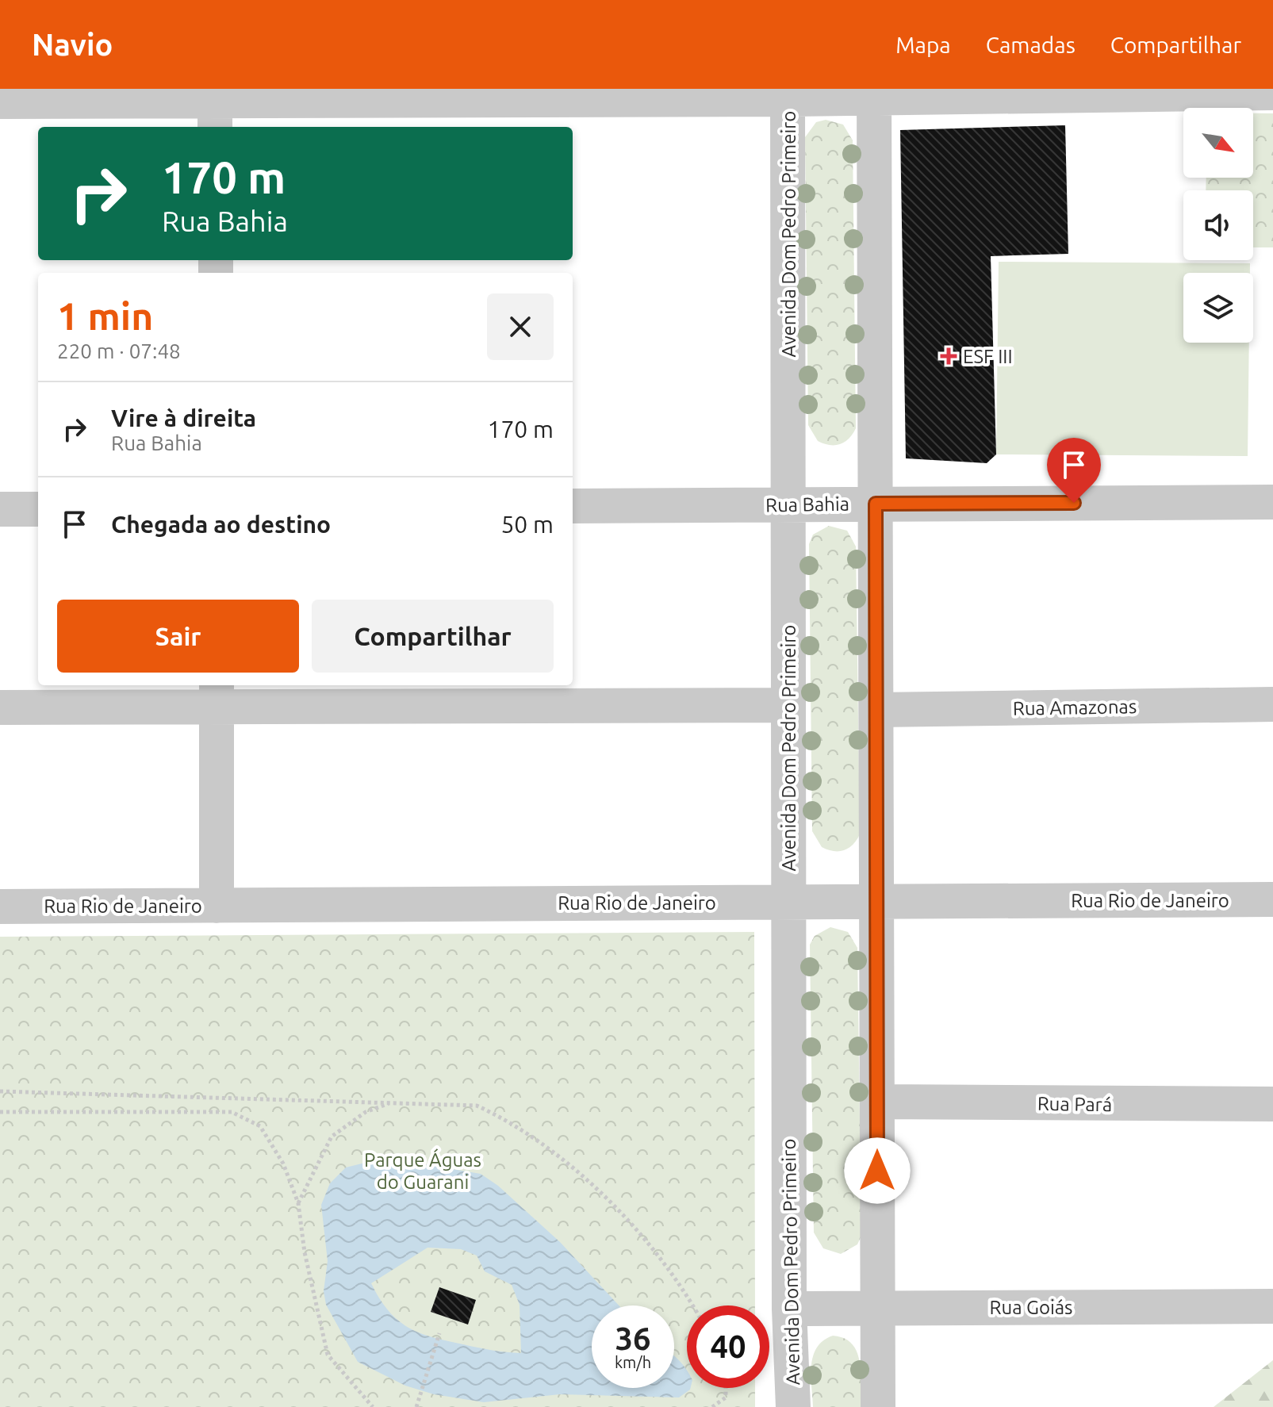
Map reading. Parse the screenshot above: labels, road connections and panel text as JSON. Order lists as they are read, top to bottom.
{
  "streets": {
    "street": [
      "Avenida Dom Pedro Primeiro",
      "Rua Bahia",
      "Rua Amazonas",
      "Rua Rio de Janeiro",
      "Rua Pará",
      "Rua Goiás"
    ]
  },
  "crossings": [
    ["Avenida Dom Pedro Primeiro", "Rua Bahia"],
    ["Avenida Dom Pedro Primeiro", "Rua Rio de Janeiro"],
    ["Avenida Dom Pedro Primeiro", "Rua Goiás"]
  ],
  "parks": ["Parque Águas do Guarani"],
  "places": {
    "health": ["ESF III"]
  },
  "north": "bottom right",
  "page": {
    "header": "Navio",
    "nav": ["Mapa", "Camadas", "Compartilhar"],
    "turn": ["170 m", "Rua Bahia"],
    "heading": ["1 min", "220 m · 07:48"],
    "list": [
      {
        "name": "Vire à direita",
        "note": "Rua Bahia",
        "value": "170 m"
      },
      {
        "name": "Chegada ao destino",
        "value": "50 m"
      }
    ],
    "buttons": ["Sair", "Compartilhar"],
    "speed": "36 km/h",
    "limit": "40"
  }
}
